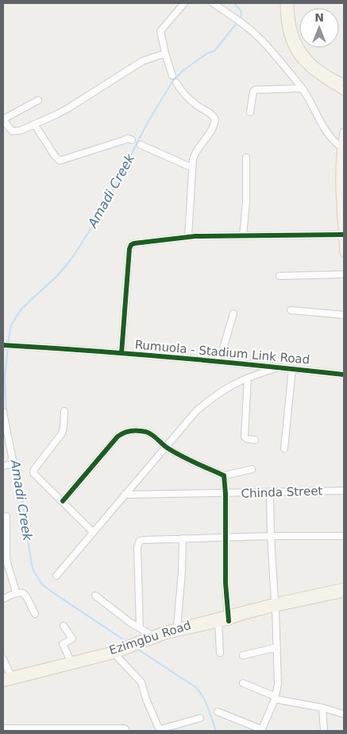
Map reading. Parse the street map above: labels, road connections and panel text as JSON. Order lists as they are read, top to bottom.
{
  "streets": {
    "main road": ["Ezimgbu Road"],
    "street": ["Rumuola - Stadium Link Road", "Chinda Street"]
  },
  "water": ["Amadi Creek"],
  "north": "top"
}
